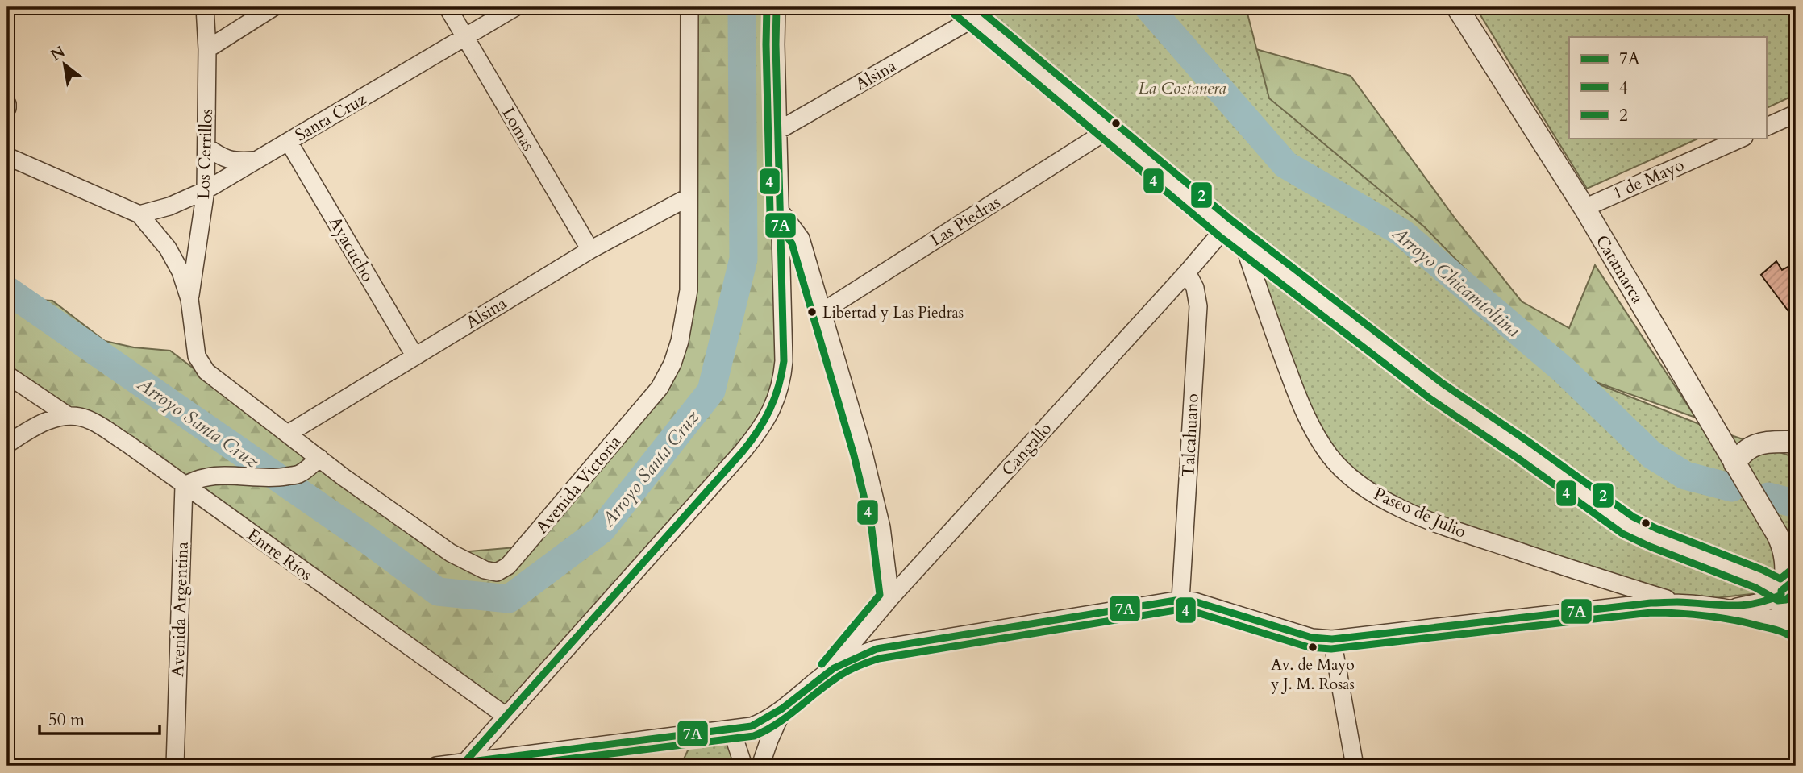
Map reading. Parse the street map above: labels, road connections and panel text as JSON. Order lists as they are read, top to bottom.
{
  "streets": {
    "street": [
      "Alsina",
      "Santa Cruz",
      "Lomas",
      "Los Cerrillos",
      "1 de Mayo",
      "Las Piedras",
      "Ayacucho",
      "Catamarca",
      "Talcahuano",
      "Cangallo",
      "Avenida Victoria",
      "Paseo de Julio",
      "Entre Ríos",
      "Avenida Argentina"
    ]
  },
  "crossings": [
    ["Alsina", "Lomas"],
    ["Alsina", "Ayacucho"],
    ["Alsina", "Avenida Victoria"],
    ["Santa Cruz", "Lomas"],
    ["Santa Cruz", "Los Cerrillos"],
    ["Santa Cruz", "Ayacucho"],
    ["Los Cerrillos", "Avenida Victoria"],
    ["1 de Mayo", "Catamarca"],
    ["Talcahuano", "Cangallo"],
    ["Entre Ríos", "Avenida Argentina"]
  ],
  "water": ["Arroyo Chicamtoltina", "Arroyo Santa Cruz"],
  "parks": ["La Costanera"],
  "places": ["Libertad y Las Piedras", "Av. de Mayo y J. M. Rosas"],
  "lines": ["transit line 7A", "transit line 4", "transit line 2"],
  "legend": ["7A", "4", "2"],
  "scale_bar": "50 m",
  "north": "top left"
}
